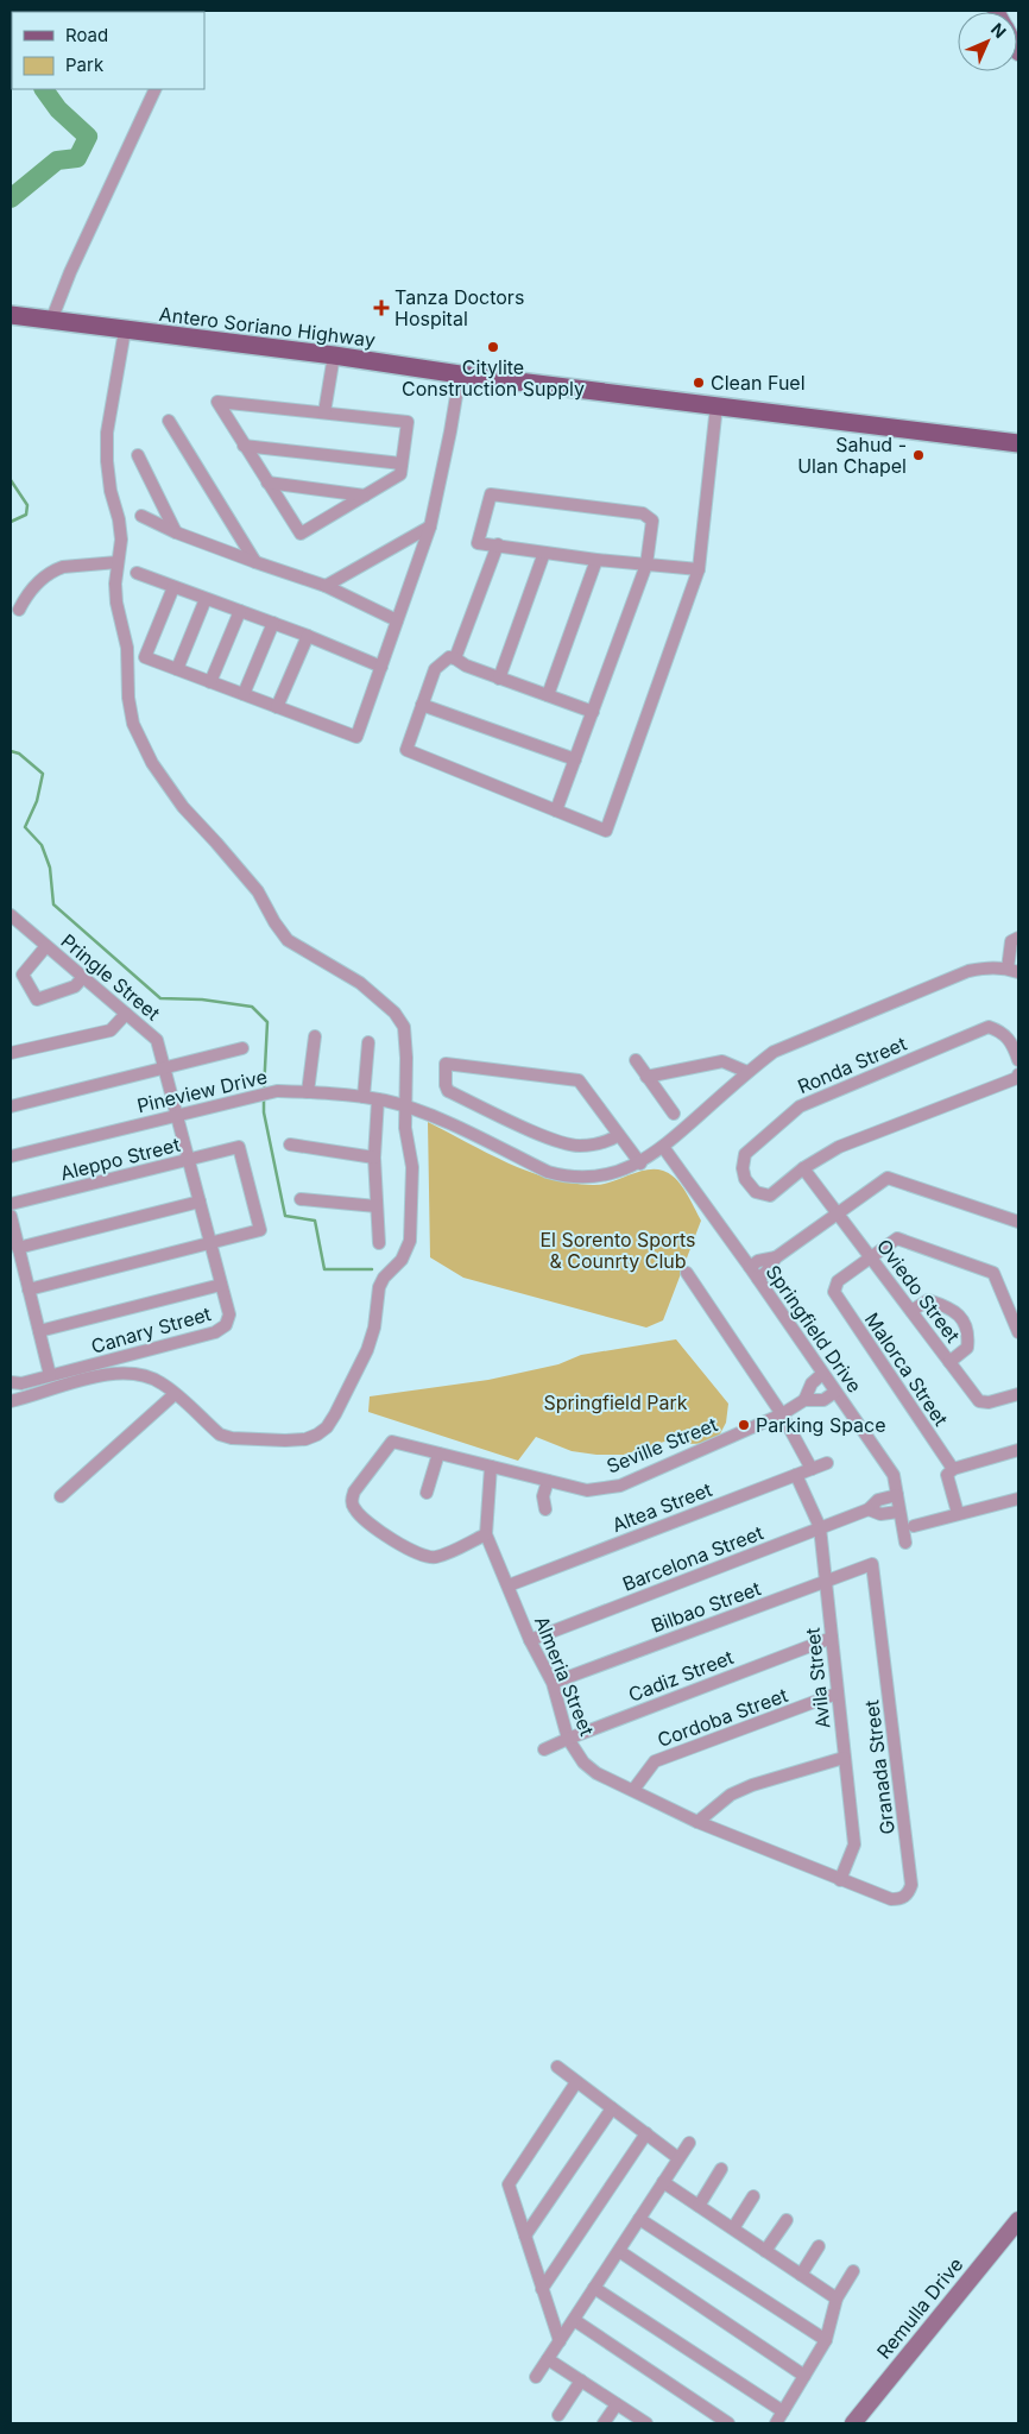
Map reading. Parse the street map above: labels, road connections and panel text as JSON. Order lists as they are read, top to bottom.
{
  "streets": {
    "main road": ["Antero Soriano Highway", "Remulla Drive"],
    "street": [
      "Pringle Street",
      "Ronda Street",
      "Pineview Drive",
      "Aleppo Street",
      "Oviedo Street",
      "Springfield Drive",
      "Canary Street",
      "Malorca Street",
      "Seville Street",
      "Altea Street",
      "Barcelona Street",
      "Bilbao Street",
      "Almeria Street",
      "Cadiz Street",
      "Avila Street",
      "Cordoba Street",
      "Granada Street"
    ]
  },
  "crossings": [
    ["Pringle Street", "Pineview Drive"],
    ["Pringle Street", "Canary Street"],
    ["Ronda Street", "Oviedo Street"],
    ["Pineview Drive", "Canary Street"],
    ["Aleppo Street", "Canary Street"],
    ["Oviedo Street", "Malorca Street"],
    ["Springfield Drive", "Seville Street"],
    ["Springfield Drive", "Barcelona Street"],
    ["Seville Street", "Almeria Street"],
    ["Altea Street", "Almeria Street"],
    ["Altea Street", "Avila Street"],
    ["Barcelona Street", "Almeria Street"],
    ["Barcelona Street", "Avila Street"],
    ["Bilbao Street", "Almeria Street"],
    ["Bilbao Street", "Avila Street"],
    ["Bilbao Street", "Granada Street"],
    ["Almeria Street", "Cadiz Street"],
    ["Almeria Street", "Avila Street"],
    ["Almeria Street", "Cordoba Street"],
    ["Almeria Street", "Granada Street"],
    ["Cadiz Street", "Avila Street"],
    ["Avila Street", "Cordoba Street"],
    ["Avila Street", "Granada Street"]
  ],
  "parks": ["El Sorento Sports & Counrty Club", "Springfield Park"],
  "places": {
    "health": ["Tanza Doctors Hospital"],
    "other": [
      "Citylite Construction Supply",
      "Clean Fuel",
      "Sahud - Ulan Chapel",
      "Parking Space"
    ]
  },
  "legend": ["Road", "Park"],
  "north": "top right"
}
